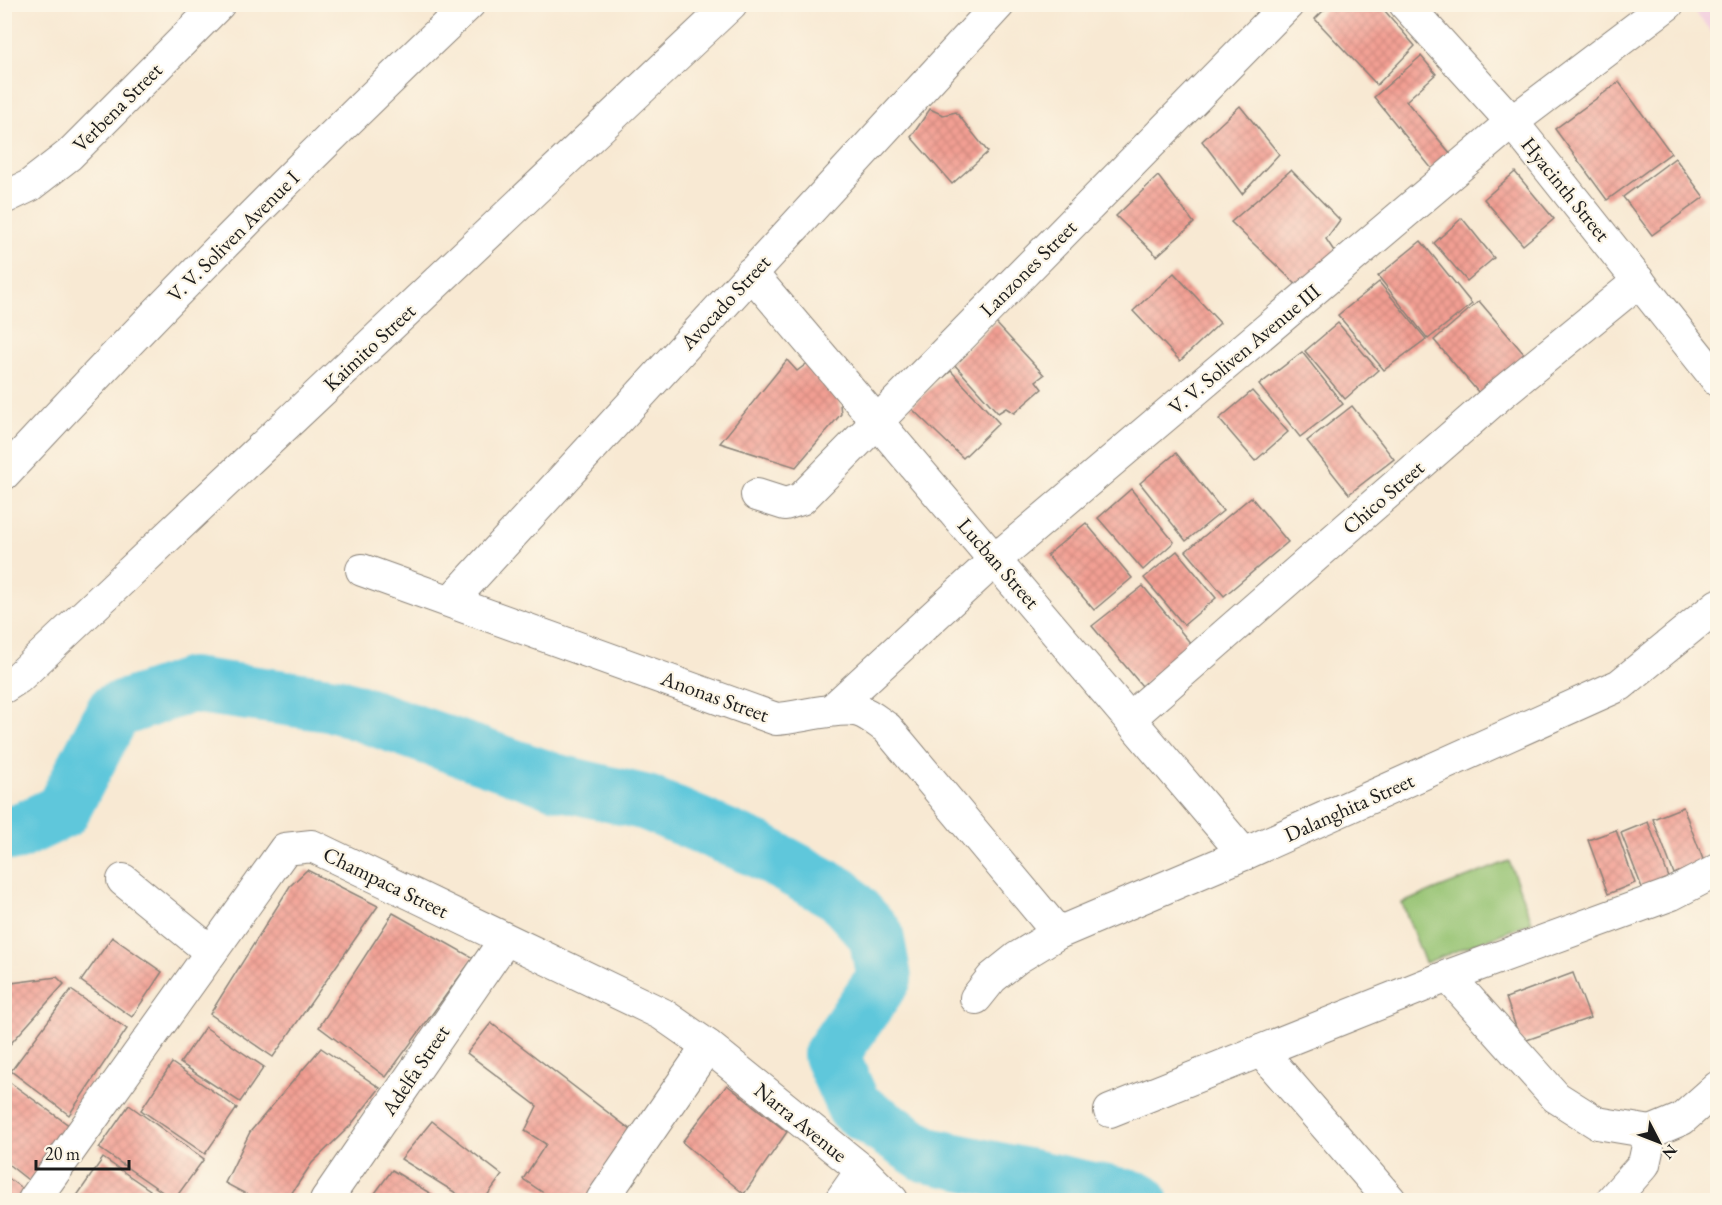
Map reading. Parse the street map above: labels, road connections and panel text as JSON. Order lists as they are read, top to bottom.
{
  "streets": {
    "street": [
      "Verbena Street",
      "Hyacinth Street",
      "V. V. Soliven Avenue I",
      "Lanzones Street",
      "Avocado Street",
      "Kaimito Street",
      "V. V. Soliven Avenue III",
      "Chico Street",
      "Lucban Street",
      "Anonas Street",
      "Dalanghita Street",
      "Champaca Street",
      "Adelfa Street",
      "Narra Avenue"
    ]
  },
  "crossings": [
    ["Hyacinth Street", "V. V. Soliven Avenue III"],
    ["Hyacinth Street", "Chico Street"],
    ["Lanzones Street", "Lucban Street"],
    ["Avocado Street", "Lucban Street"],
    ["Avocado Street", "Anonas Street"],
    ["V. V. Soliven Avenue III", "Lucban Street"],
    ["V. V. Soliven Avenue III", "Anonas Street"],
    ["Chico Street", "Lucban Street"],
    ["Lucban Street", "Dalanghita Street"],
    ["Anonas Street", "Dalanghita Street"],
    ["Champaca Street", "Adelfa Street"],
    ["Champaca Street", "Narra Avenue"]
  ],
  "scale_bar": "20 m",
  "north": "bottom right"
}
